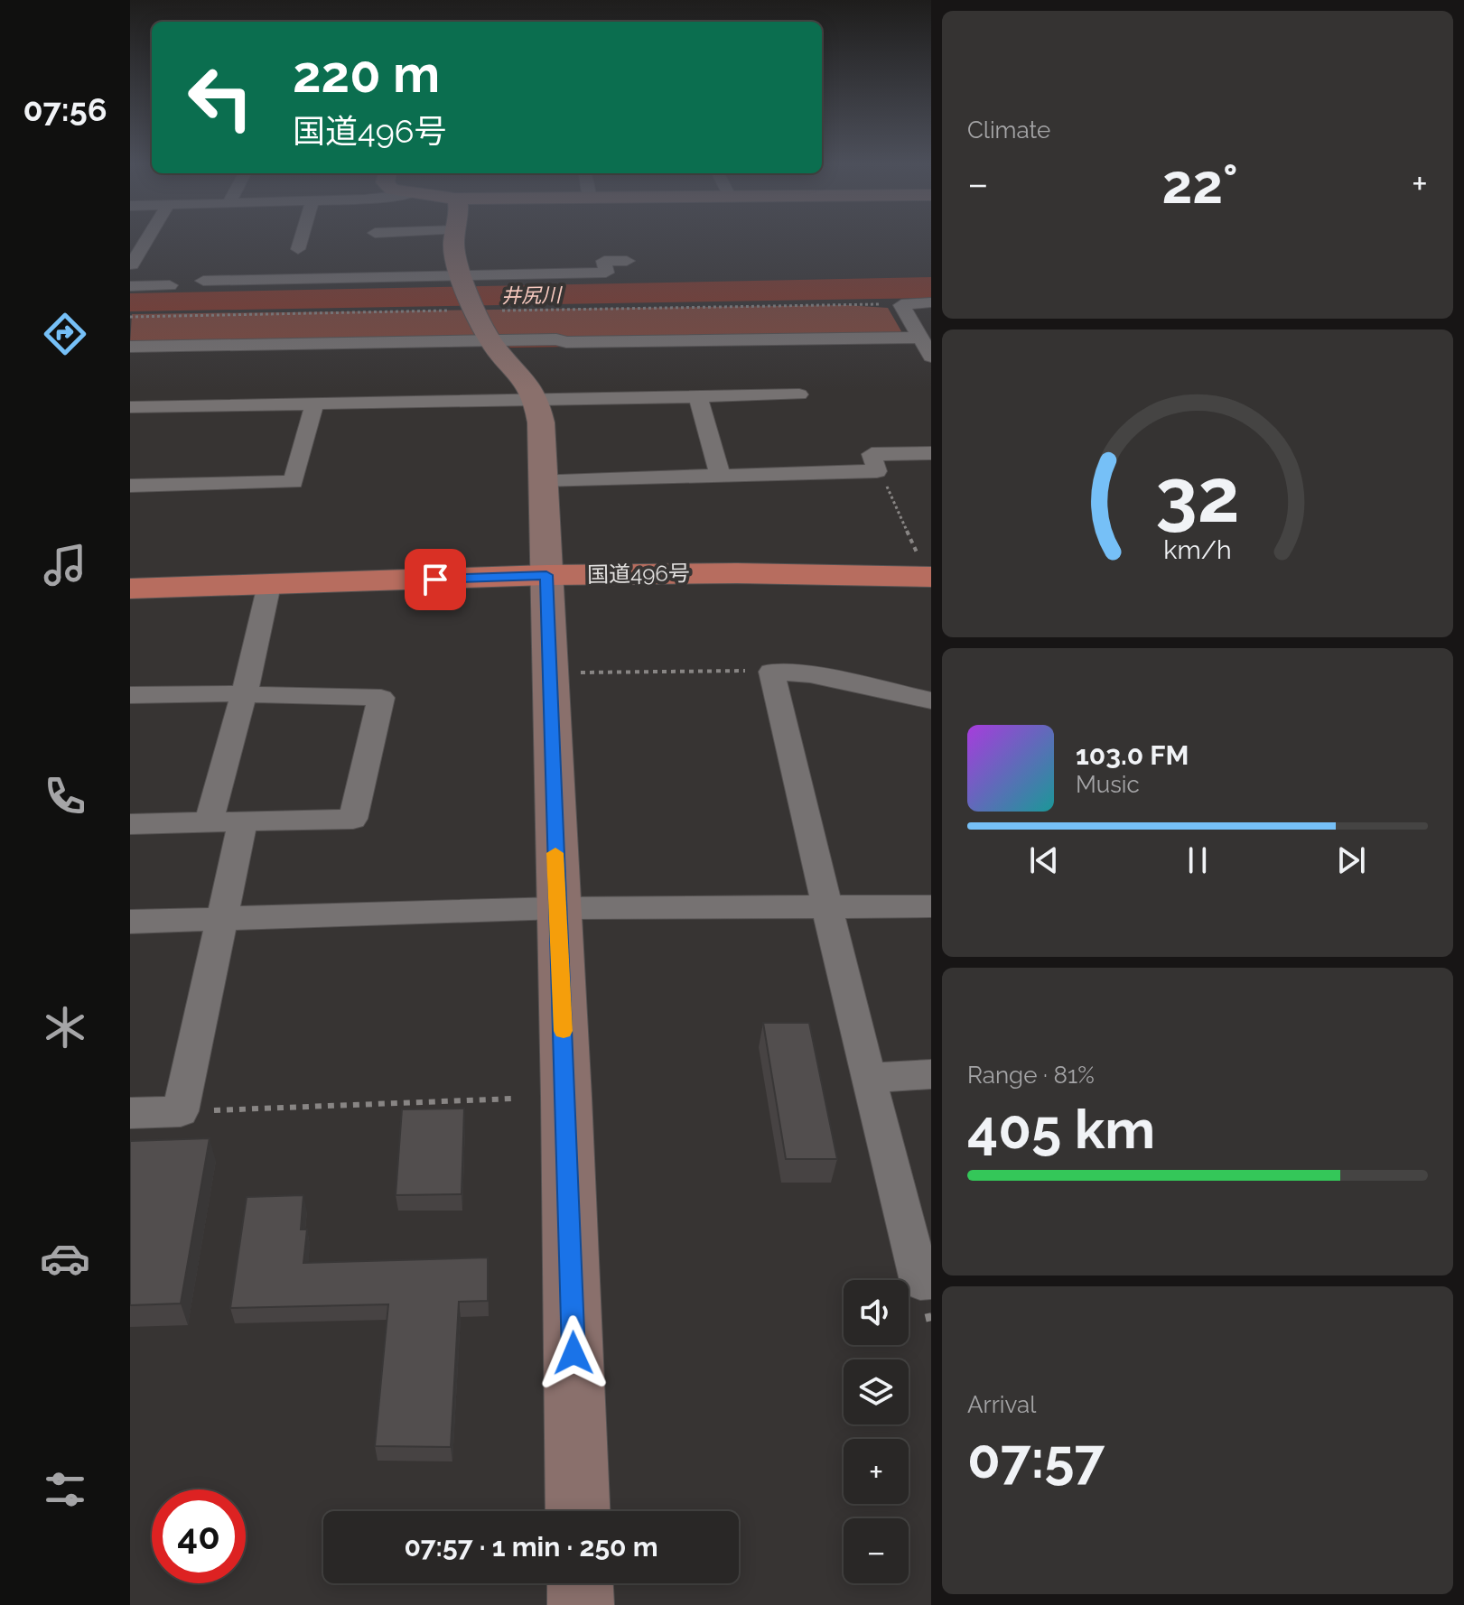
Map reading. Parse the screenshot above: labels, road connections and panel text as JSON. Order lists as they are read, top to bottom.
{
  "streets": {
    "highway": ["国道496号"]
  },
  "water": ["井尻川"],
  "page": {
    "tabs": "07:56",
    "tile": [
      "Climate",
      ["Range · 81%", "405 km"],
      ["Arrival", "07:57"]
    ],
    "turn": ["220 m", "国道496号"],
    "heat": ["−", "22°", "+"],
    "song": ["103.0 FM", "Music"],
    "map_buttons": ["+", "−"],
    "limit": "40",
    "trip": "07:57 · 1 min · 250 m",
    "gauge": ["32", "km/h"]
  }
}
